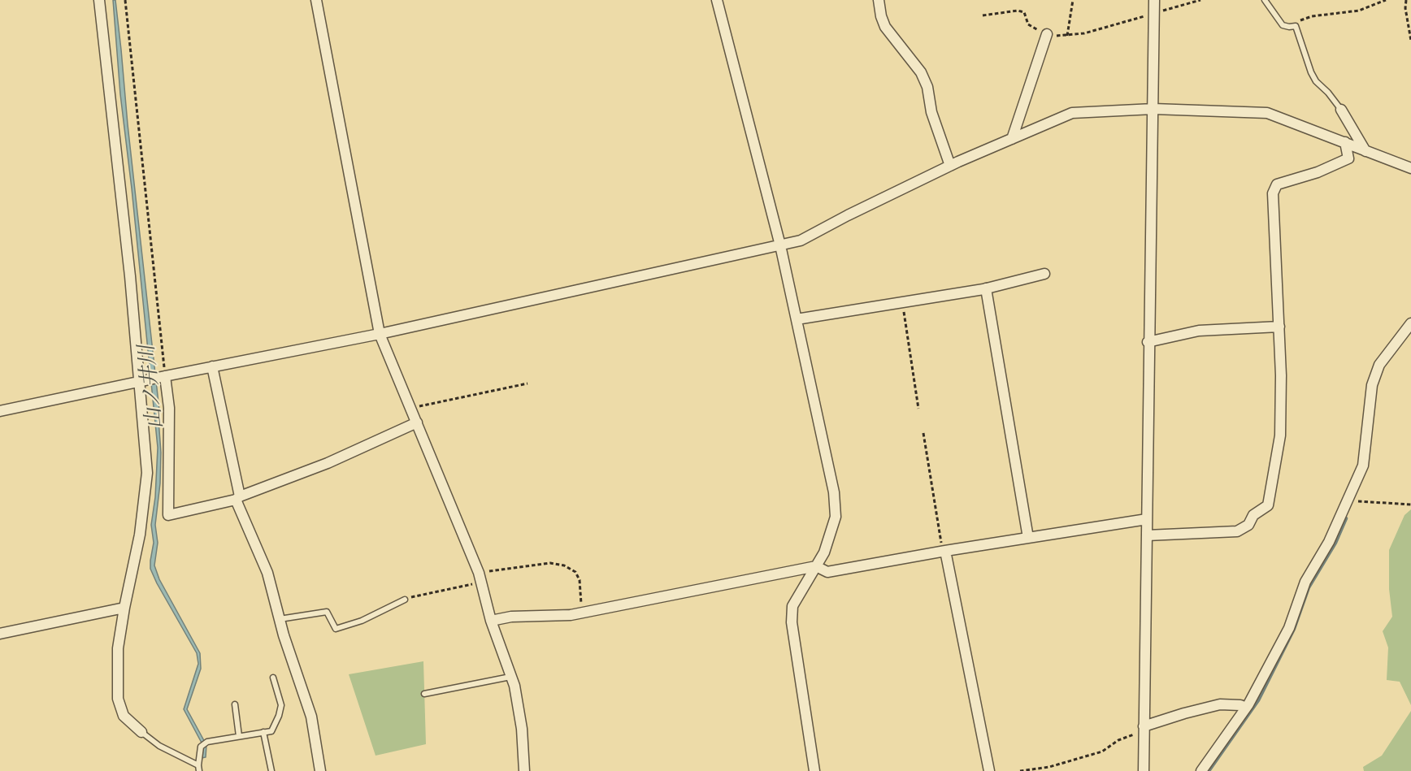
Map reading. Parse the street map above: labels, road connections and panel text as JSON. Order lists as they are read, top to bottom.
{
  "water": ["山ノ井川"]
}
